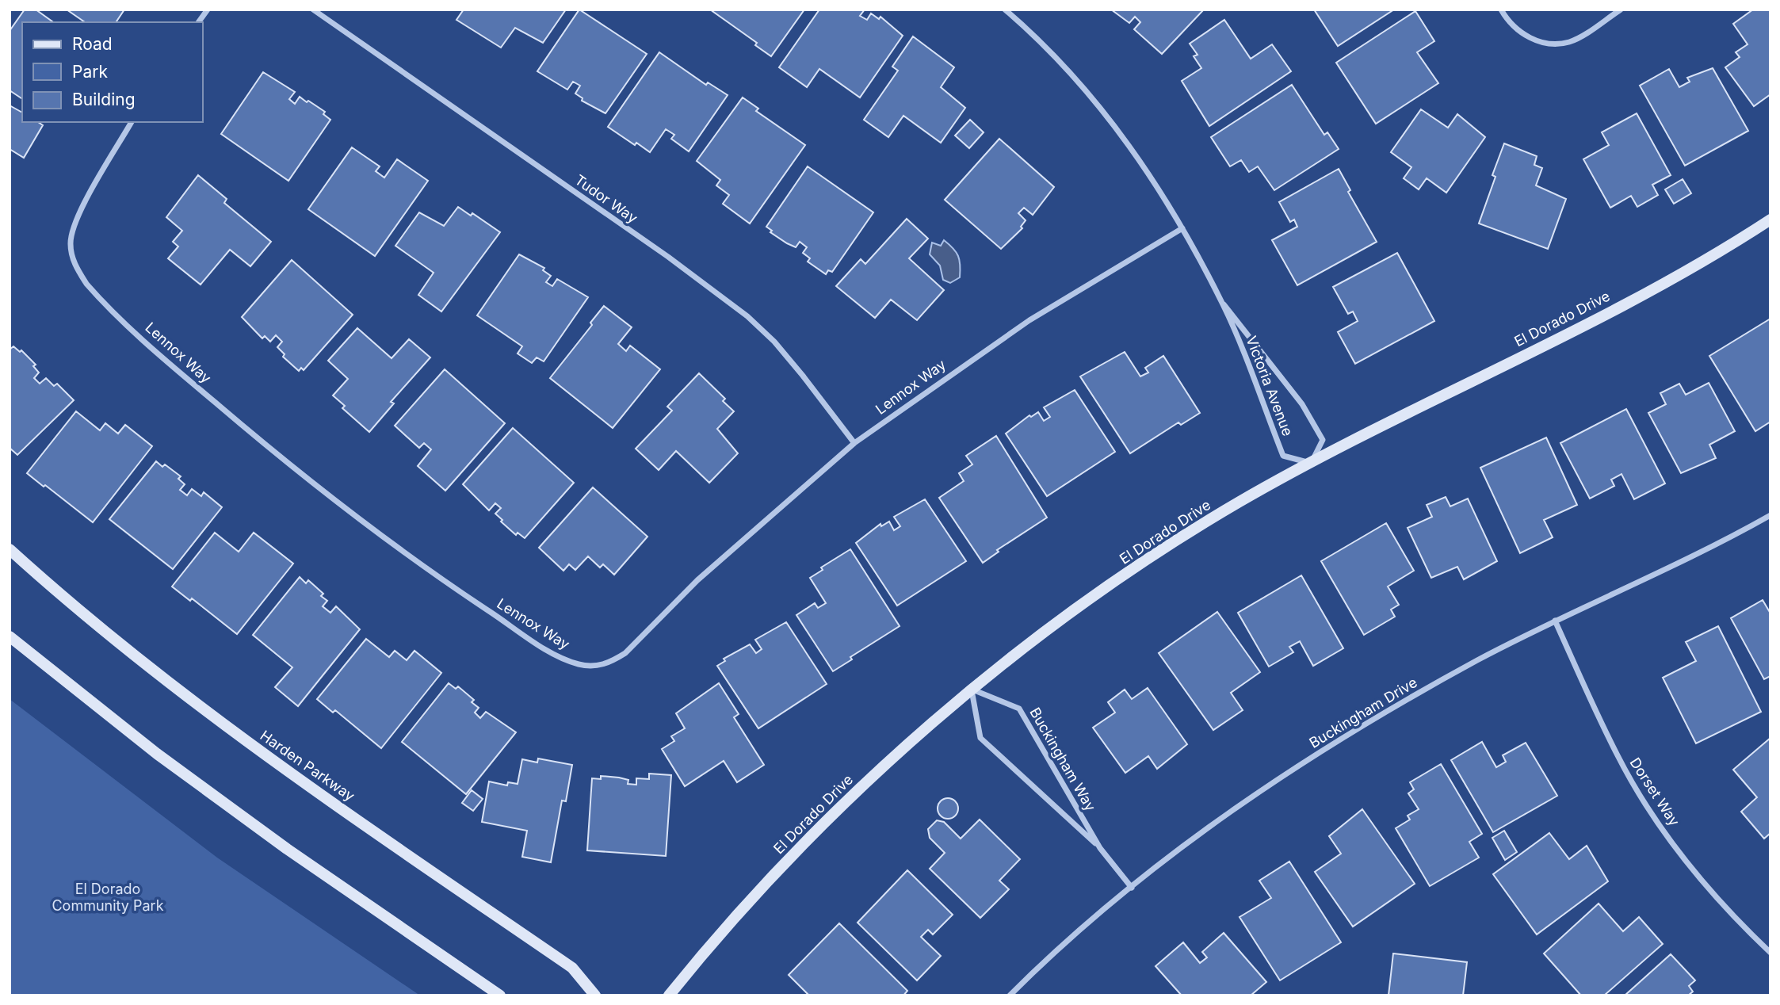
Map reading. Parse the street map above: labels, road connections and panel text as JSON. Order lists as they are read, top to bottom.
{
  "streets": {
    "street": [
      "Tudor Way",
      "El Dorado Drive",
      "Lennox Way",
      "Victoria Avenue",
      "Buckingham Drive",
      "Buckingham Way",
      "Harden Parkway",
      "Dorset Way"
    ]
  },
  "crossings": [
    ["Tudor Way", "Lennox Way"],
    ["El Dorado Drive", "Victoria Avenue"],
    ["El Dorado Drive", "Buckingham Way"],
    ["Lennox Way", "Victoria Avenue"],
    ["Buckingham Drive", "Buckingham Way"],
    ["Buckingham Drive", "Dorset Way"]
  ],
  "parks": ["El Dorado Community Park"],
  "legend": ["Road", "Park", "Building"]
}
